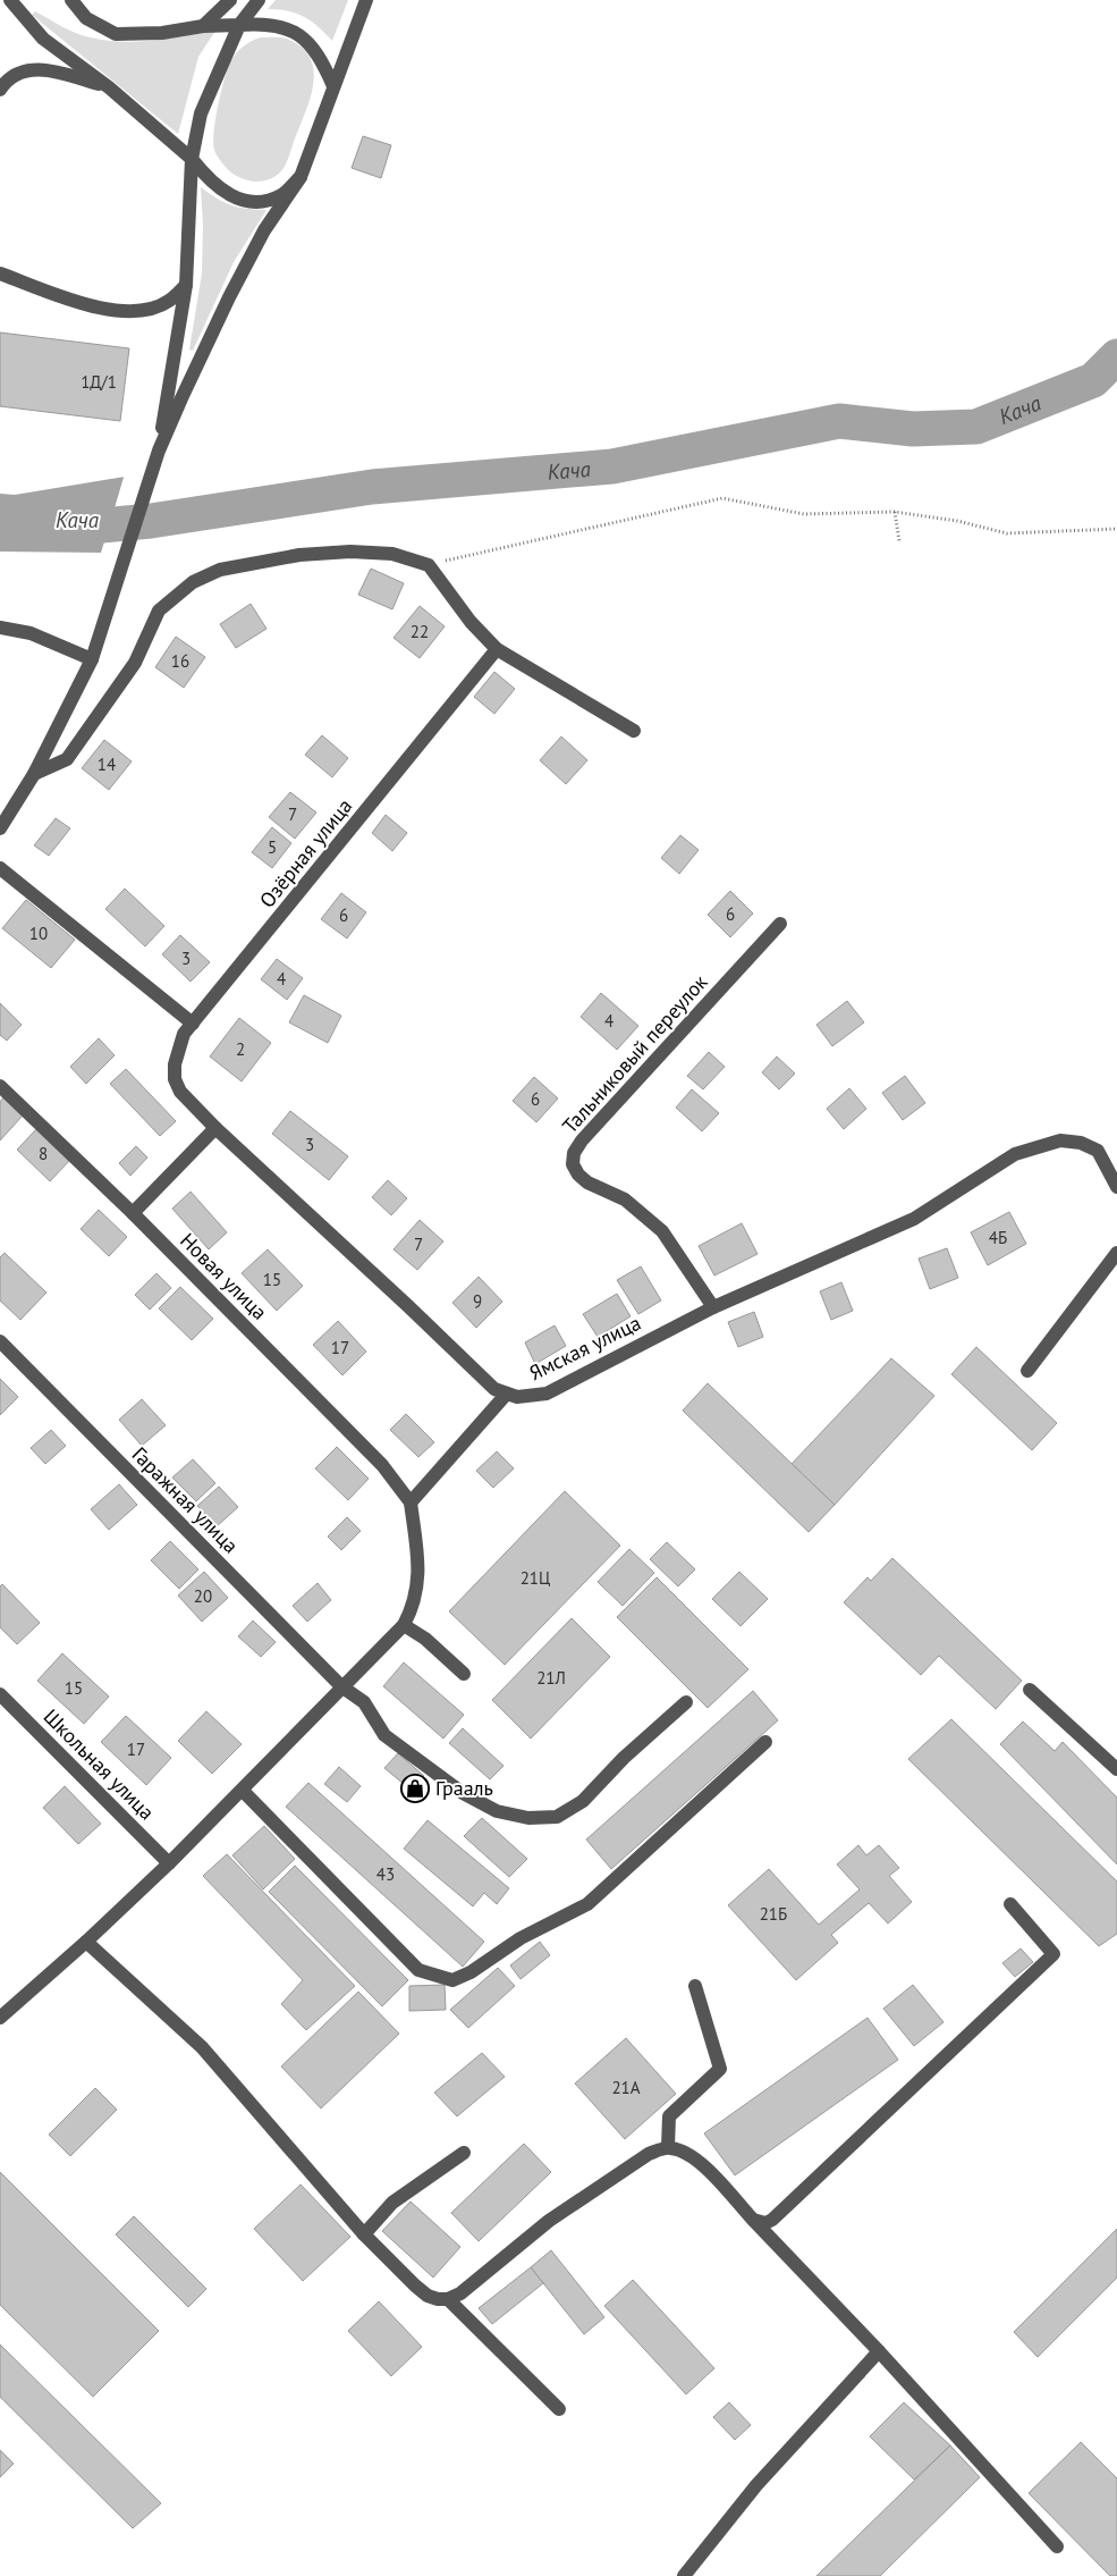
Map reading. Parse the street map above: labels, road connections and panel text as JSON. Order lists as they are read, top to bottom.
{
  "streets": {
    "street": [
      "Озёрная улица",
      "Тальниковый переулок",
      "Новая улица",
      "Ямская улица",
      "Гаражная улица",
      "Школьная улица"
    ]
  },
  "crossings": [
    ["Тальниковый переулок", "Ямская улица"]
  ],
  "water": ["Кача"],
  "places": {
    "shop": ["Грааль"]
  },
  "house_numbers": [
    "1Д/1",
    "22",
    "16",
    "14",
    "7",
    "5",
    "6",
    "6",
    "10",
    "3",
    "4",
    "4",
    "2",
    "6",
    "3",
    "8",
    "4Б",
    "7",
    "15",
    "9",
    "17",
    "21Ц",
    "20",
    "21Л",
    "15",
    "17",
    "43",
    "21Б",
    "21А"
  ]
}
